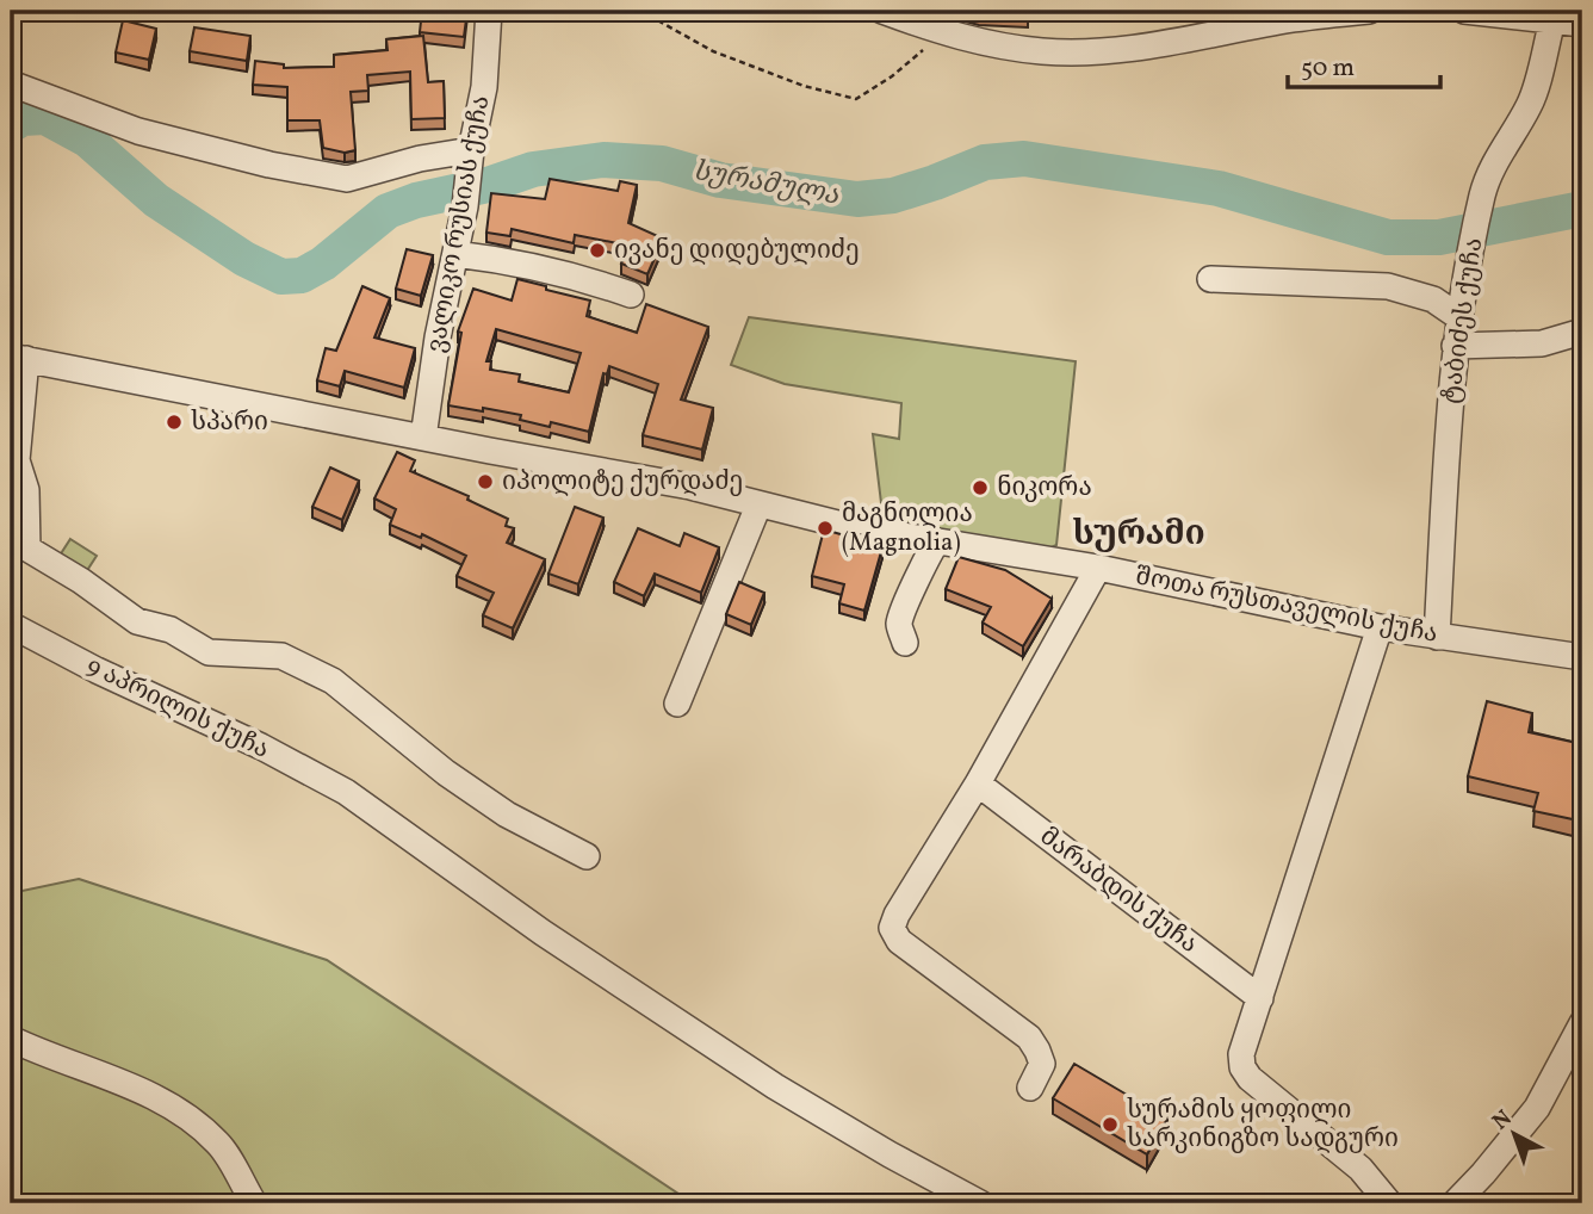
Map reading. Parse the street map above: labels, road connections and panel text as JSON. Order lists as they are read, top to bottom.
{
  "streets": {
    "street": [
      "ვალიკო რუსიას ქუჩა",
      "ტაბიძეს ქუჩა",
      "შოთა რუსთაველის ქუჩა",
      "9 აპრილის ქუჩა",
      "მარაბდის ქუჩა"
    ]
  },
  "crossings": [
    ["ვალიკო რუსიას ქუჩა", "შოთა რუსთაველის ქუჩა"],
    ["ტაბიძეს ქუჩა", "შოთა რუსთაველის ქუჩა"]
  ],
  "districts": ["სურამი"],
  "water": ["სურამულა"],
  "places": [
    "ივანე დიდებულიძე",
    "სპარი",
    "იპოლიტე ქურდაძე",
    "ნიკორა",
    "მაგნოლია (Magnolia)",
    "სურამის ყოფილი სარკინიგზო სადგური"
  ],
  "scale_bar": "50 m",
  "north": "top left"
}
